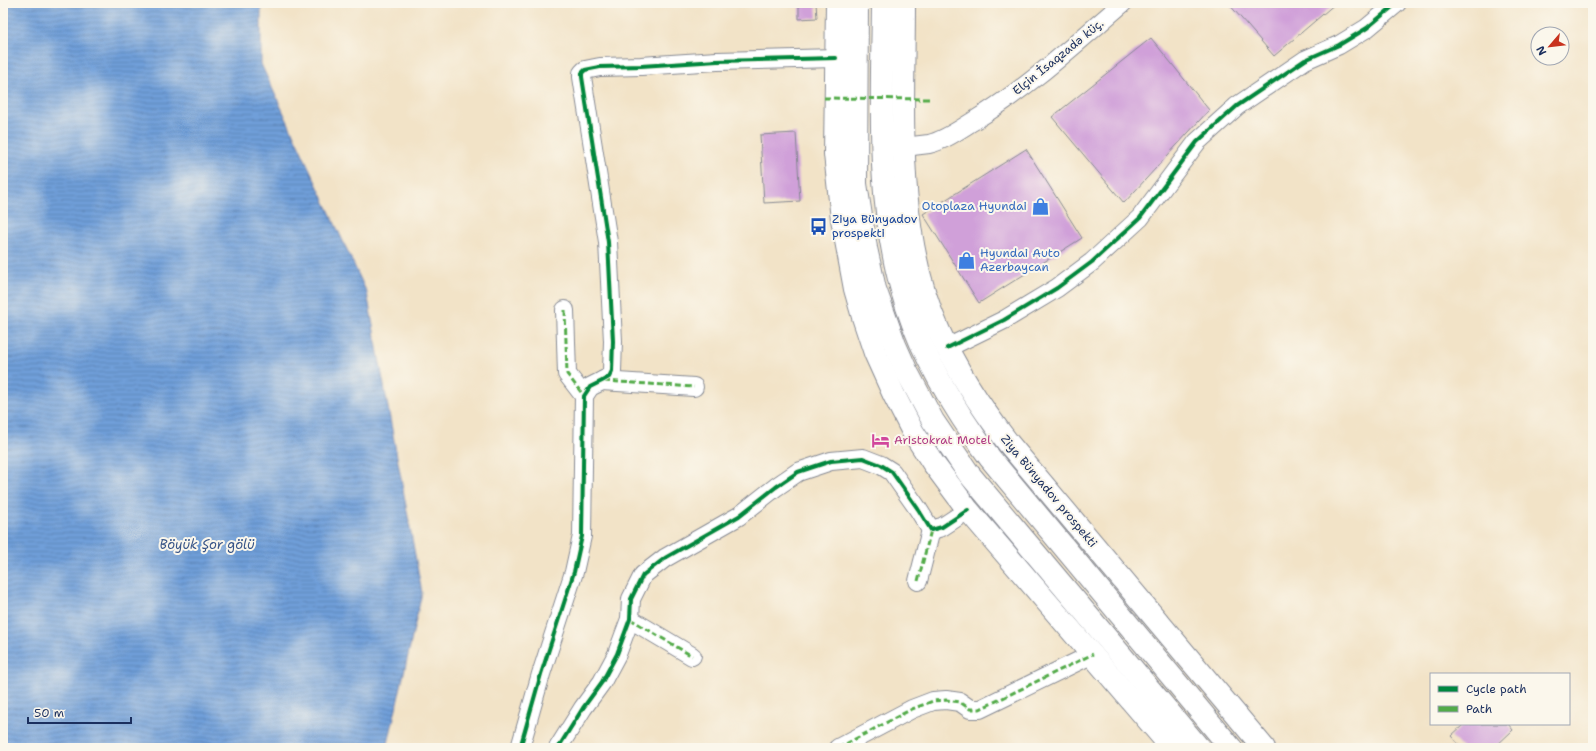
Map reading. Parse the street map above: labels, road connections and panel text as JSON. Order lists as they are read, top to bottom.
{
  "streets": {
    "main road": ["Ziya Bünyadov prospekti"],
    "street": ["Elçin İsaqzadə küç."]
  },
  "crossings": [
    ["Elçin İsaqzadə küç.", "Ziya Bünyadov prospekti"]
  ],
  "water": ["Böyük Şor gölü"],
  "places": {
    "shop": ["Otoplaza Hyundai", "Hyundai Auto Azerbaycan"],
    "bus stop": ["Ziya Bünyadov prospekti"],
    "hotel": ["Aristokrat Motel"]
  },
  "legend": ["Cycle path", "Path"],
  "scale_bar": "50 m",
  "north": "bottom left"
}
